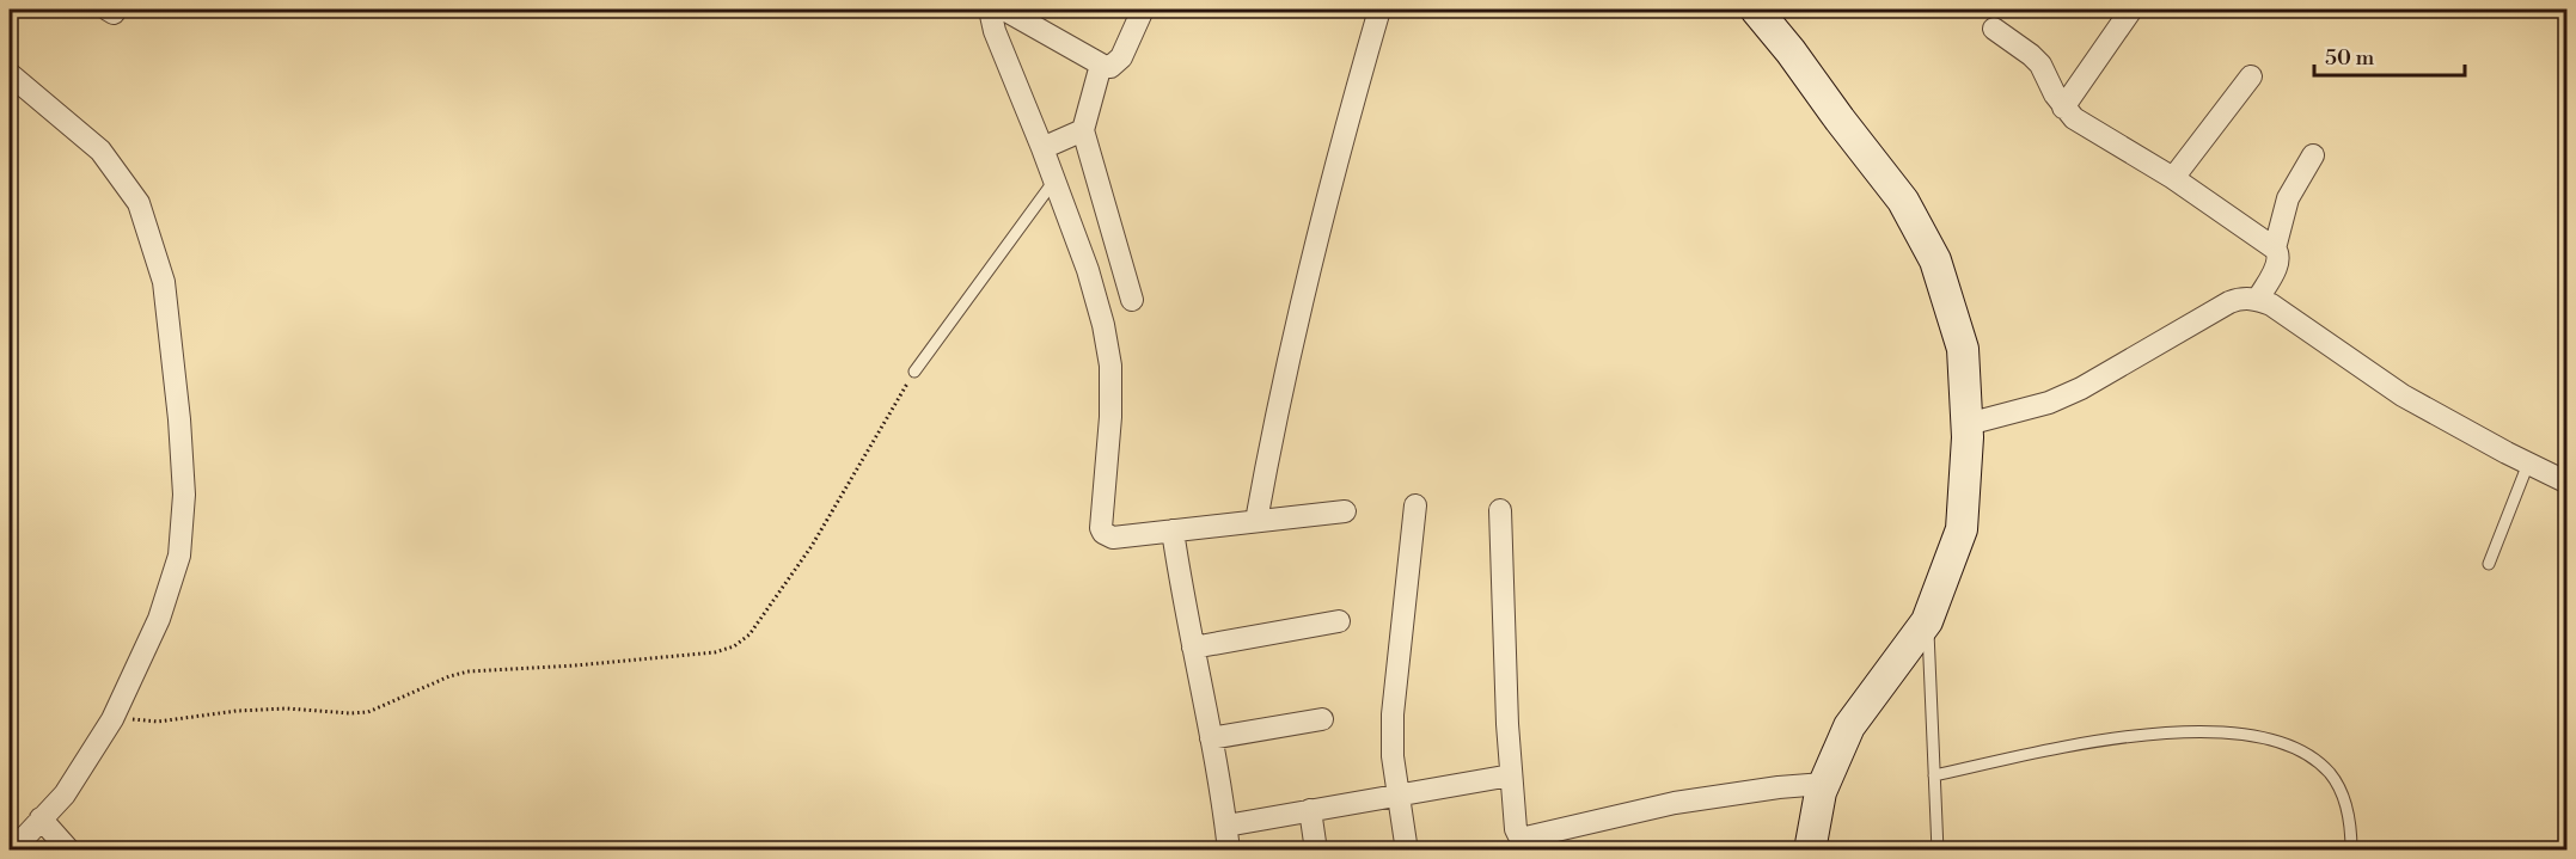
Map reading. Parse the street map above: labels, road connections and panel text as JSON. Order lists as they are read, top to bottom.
{
  "scale_bar": "50 m"
}
